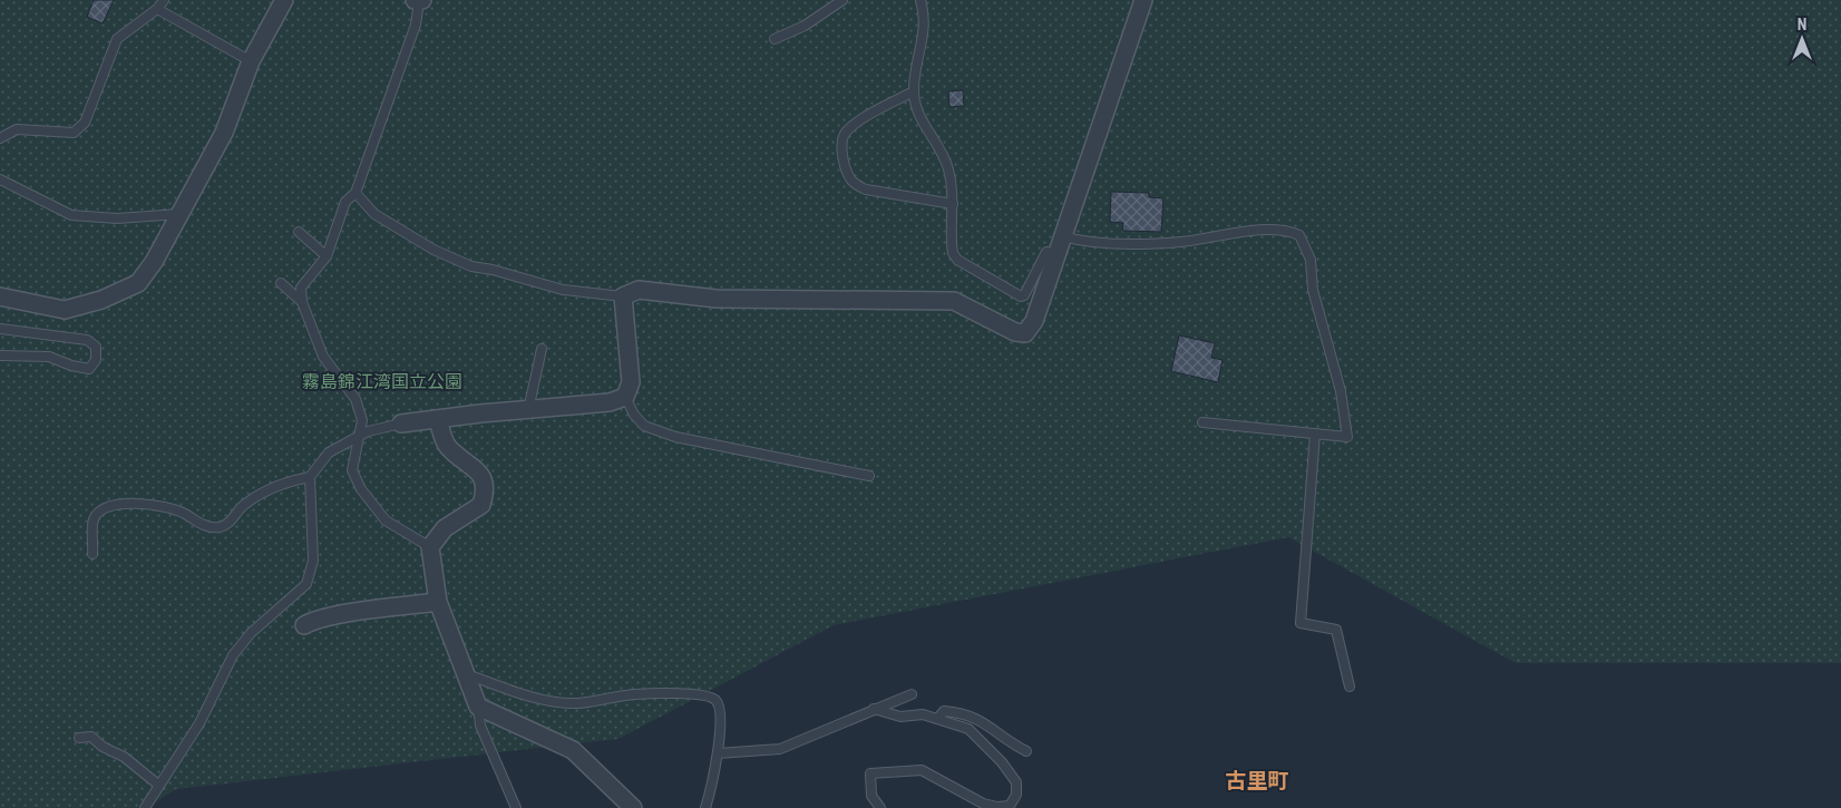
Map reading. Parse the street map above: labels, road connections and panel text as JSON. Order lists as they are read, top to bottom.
{
  "districts": ["古里町"],
  "parks": ["霧島錦江湾国立公園"],
  "north": "top"
}
